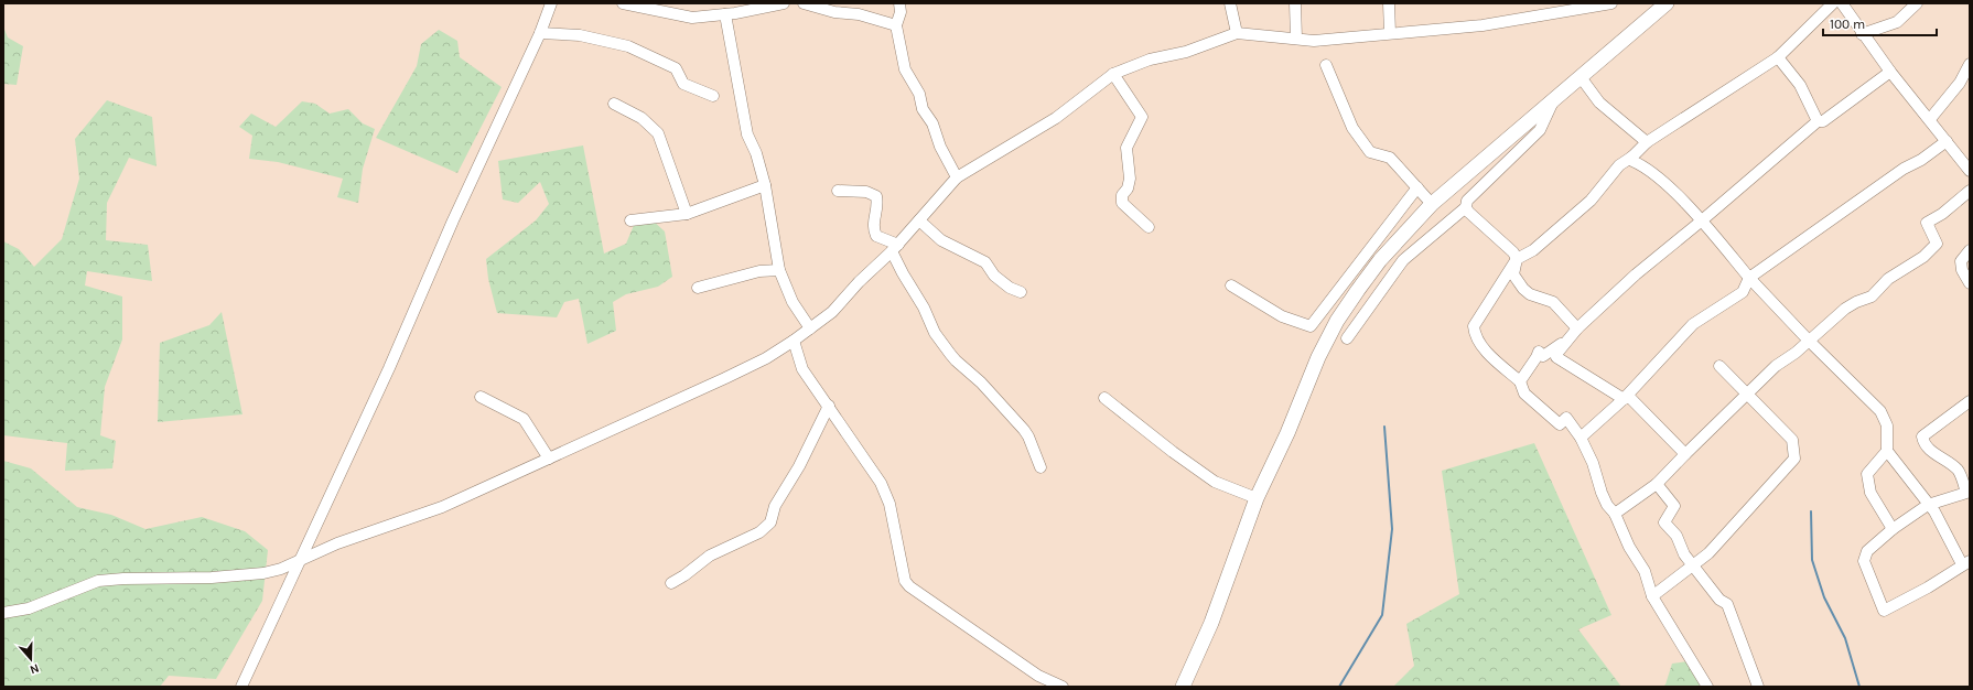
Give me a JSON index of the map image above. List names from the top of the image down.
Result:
{
  "scale_bar": "100 m",
  "north": "bottom"
}
